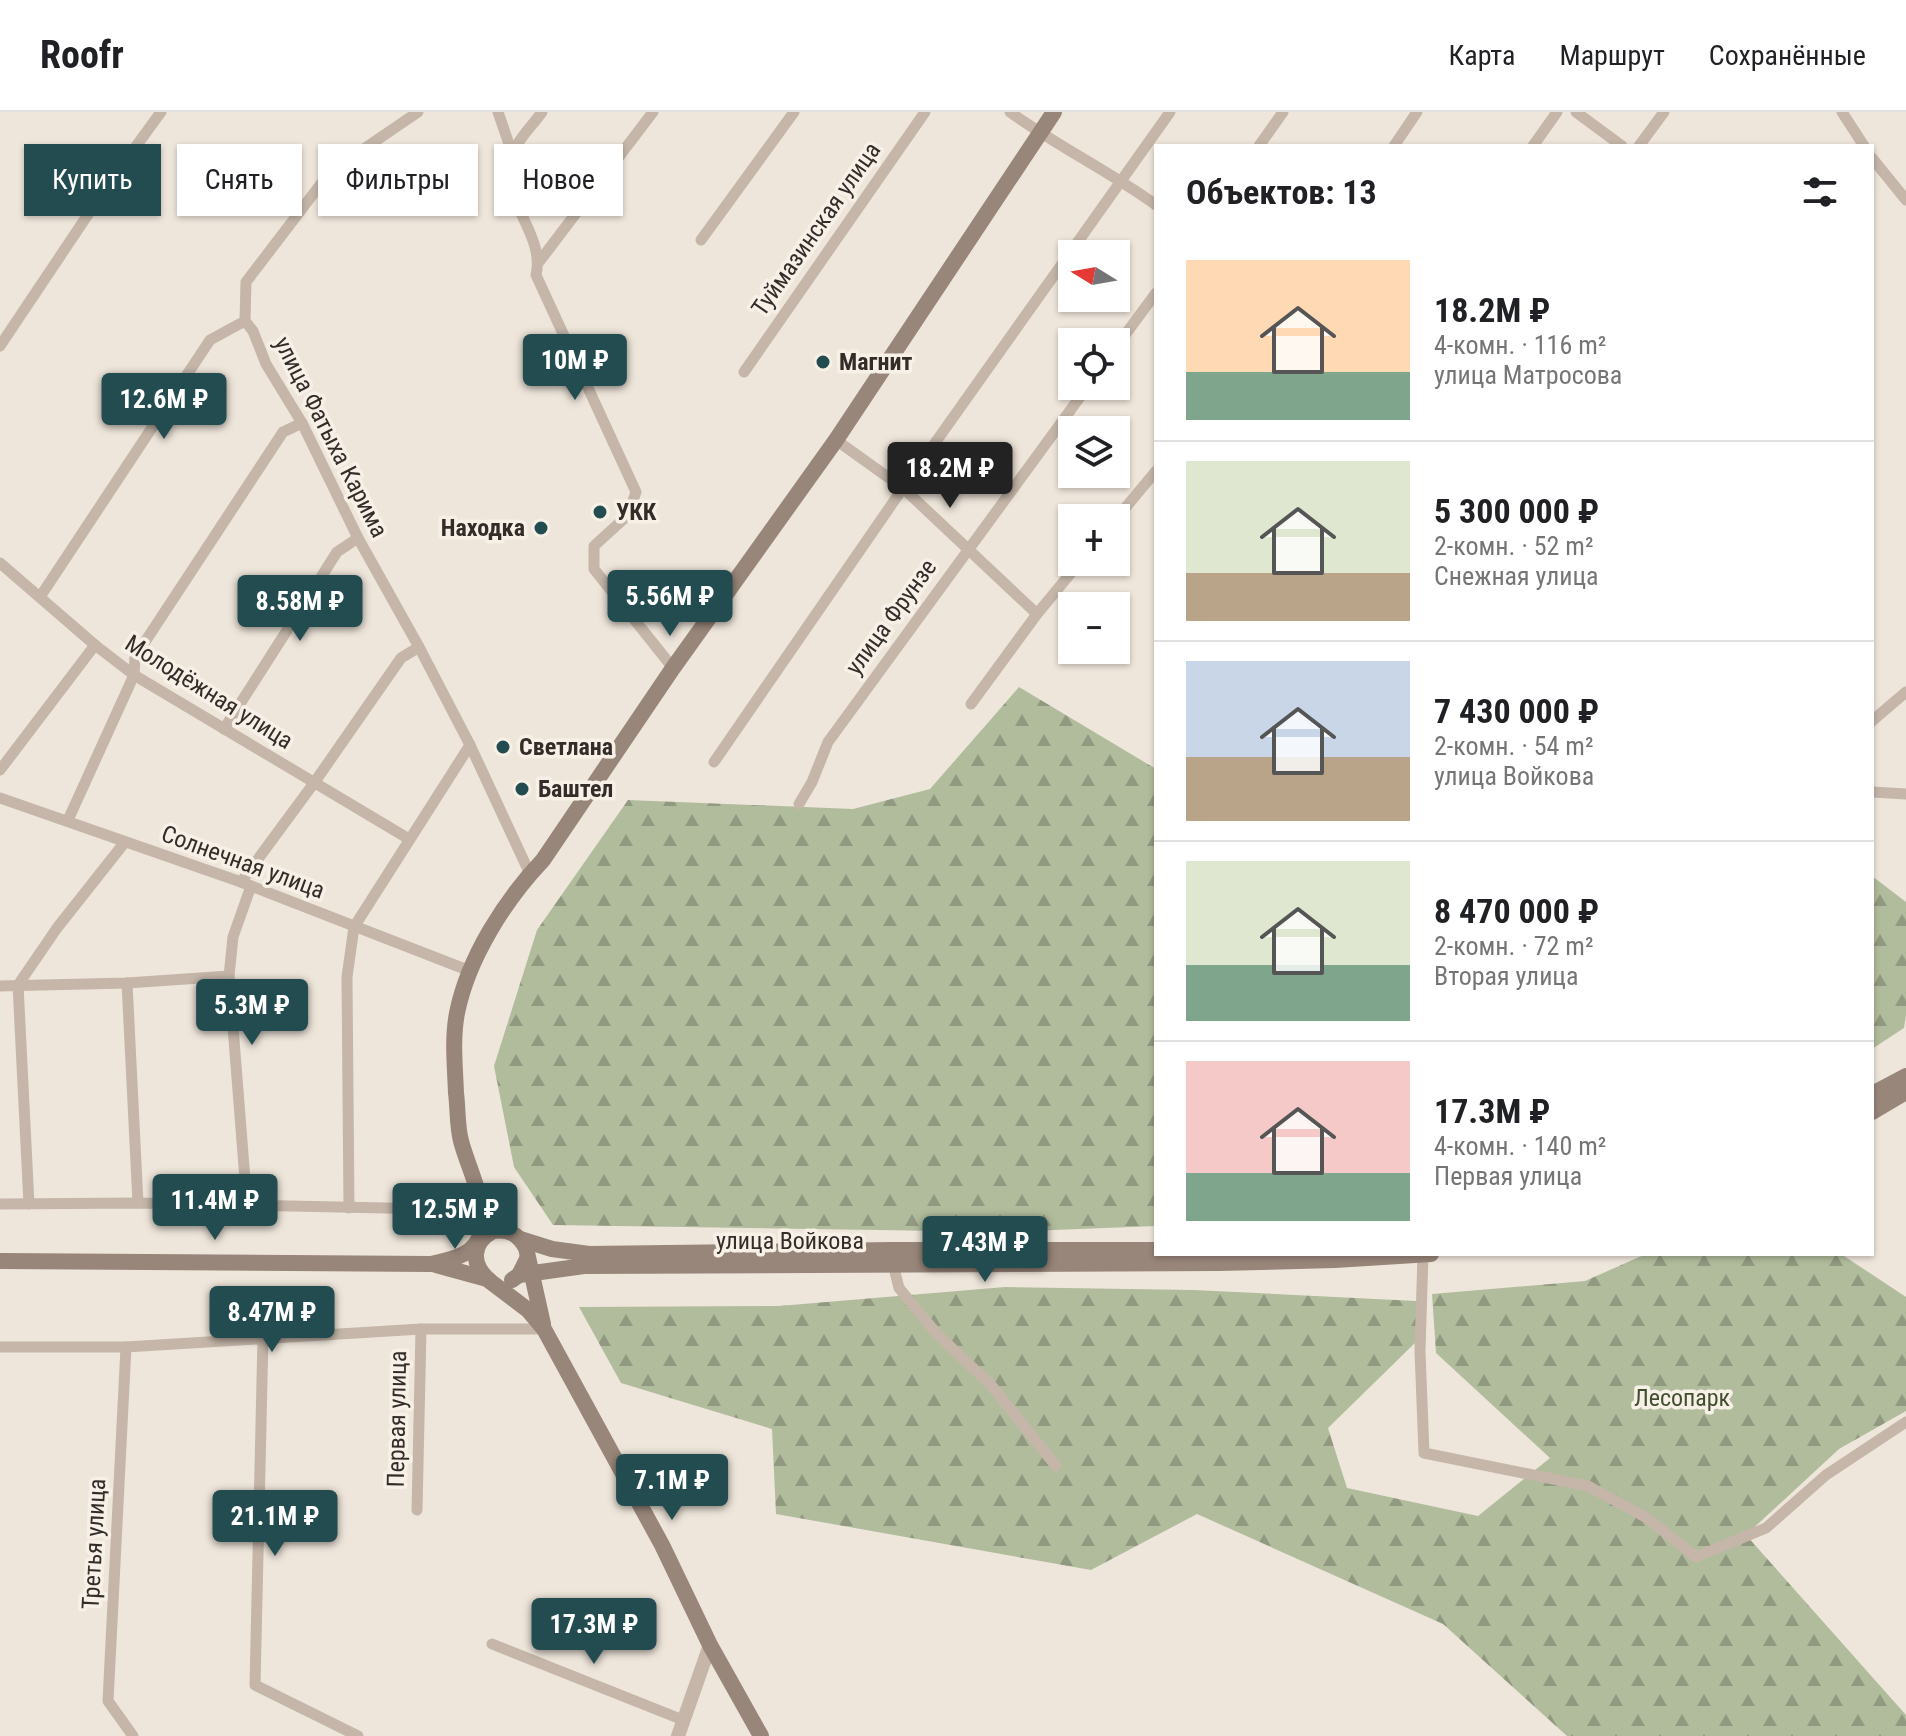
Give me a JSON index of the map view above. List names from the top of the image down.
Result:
{
  "streets": {
    "main road": ["улица Войкова"],
    "street": [
      "Туймазинская улица",
      "улица Фатыха Карима",
      "улица Фрунзе",
      "Молодёжная улица",
      "Солнечная улица",
      "Первая улица",
      "Третья улица"
    ]
  },
  "parks": ["Лесопарк"],
  "places": [
    "Магнит",
    "УКК",
    "Находка",
    "Светлана",
    "Баштел"
  ],
  "north": "left",
  "page": {
    "header": "Roofr",
    "nav": ["Карта", "Маршрут", "Сохранённые"],
    "chip": [
      "Купить",
      "Снять",
      "Фильтры",
      "Новое"
    ],
    "heading": "Объектов: 13",
    "map_buttons": ["+", "−"],
    "list": [
      {
        "name": "18.2M ₽",
        "note": "4-комн. · 116 m² · улица Матросова"
      },
      {
        "name": "5 300 000 ₽",
        "note": "2-комн. · 52 m² · Снежная улица"
      },
      {
        "name": "7 430 000 ₽",
        "note": "2-комн. · 54 m² · улица Войкова"
      },
      {
        "name": "8 470 000 ₽",
        "note": "2-комн. · 72 m² · Вторая улица"
      },
      {
        "name": "17.3M ₽",
        "note": "4-комн. · 140 m² · Первая улица"
      }
    ],
    "price": [
      "10M ₽",
      "12.6M ₽",
      "18.2M ₽",
      "5.56M ₽",
      "8.58M ₽",
      "5.3M ₽",
      "11.4M ₽",
      "12.5M ₽",
      "7.43M ₽",
      "8.47M ₽",
      "7.1M ₽",
      "21.1M ₽",
      "17.3M ₽"
    ]
  }
}
